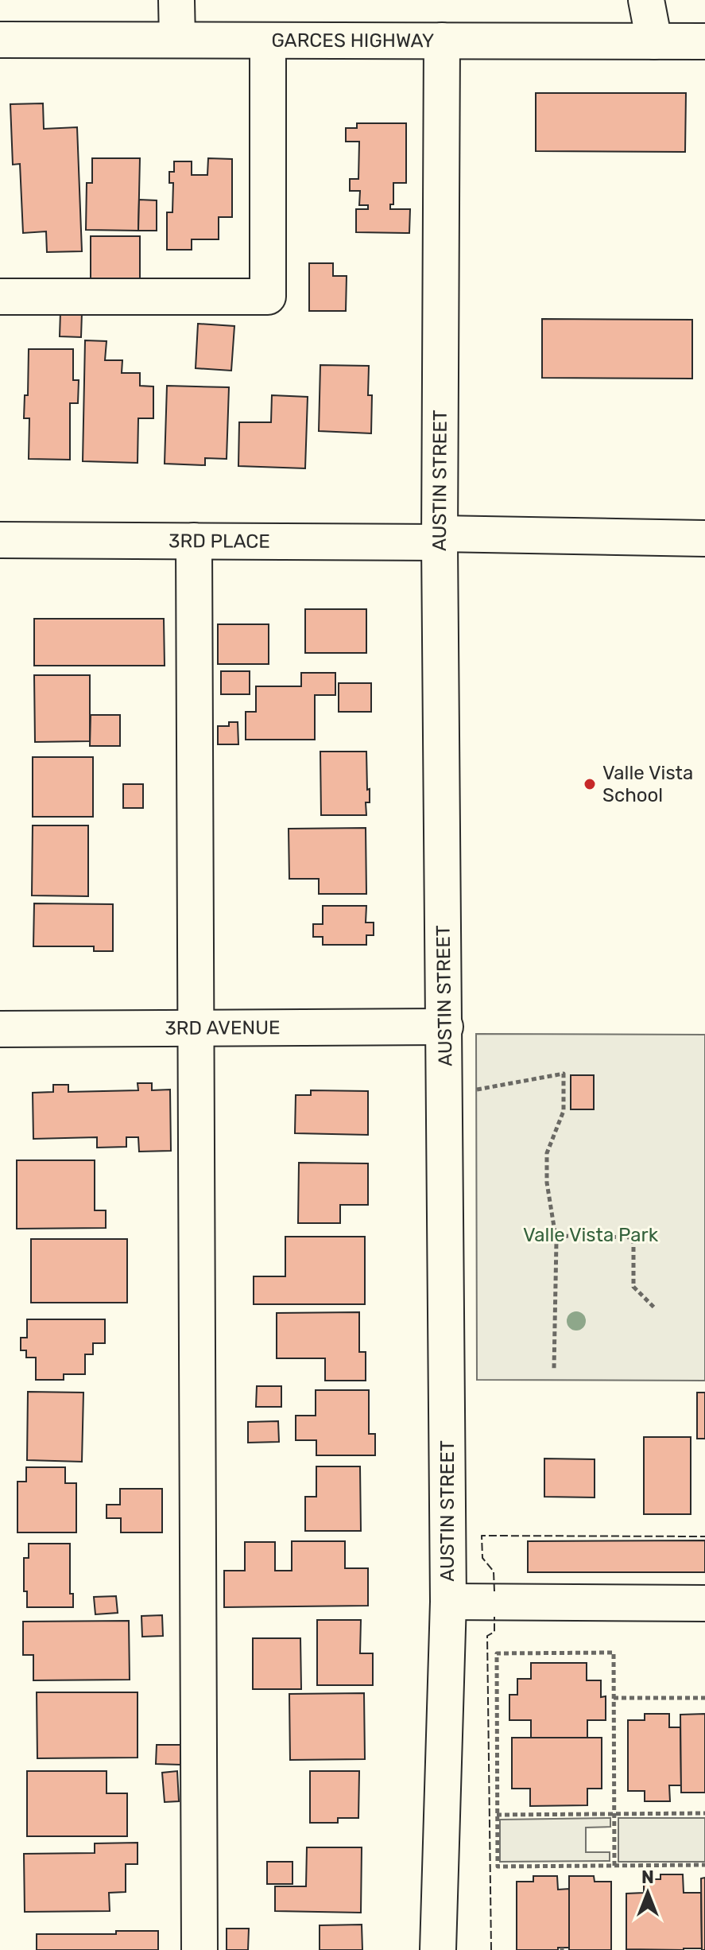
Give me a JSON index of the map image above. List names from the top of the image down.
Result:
{
  "streets": {
    "street": [
      "GARCES HIGHWAY",
      "AUSTIN STREET",
      "3RD PLACE",
      "3RD AVENUE"
    ]
  },
  "crossings": [
    ["GARCES HIGHWAY", "AUSTIN STREET"],
    ["AUSTIN STREET", "3RD PLACE"],
    ["AUSTIN STREET", "3RD AVENUE"]
  ],
  "parks": ["Valle Vista Park"],
  "places": ["Valle Vista School"],
  "north": "top"
}
